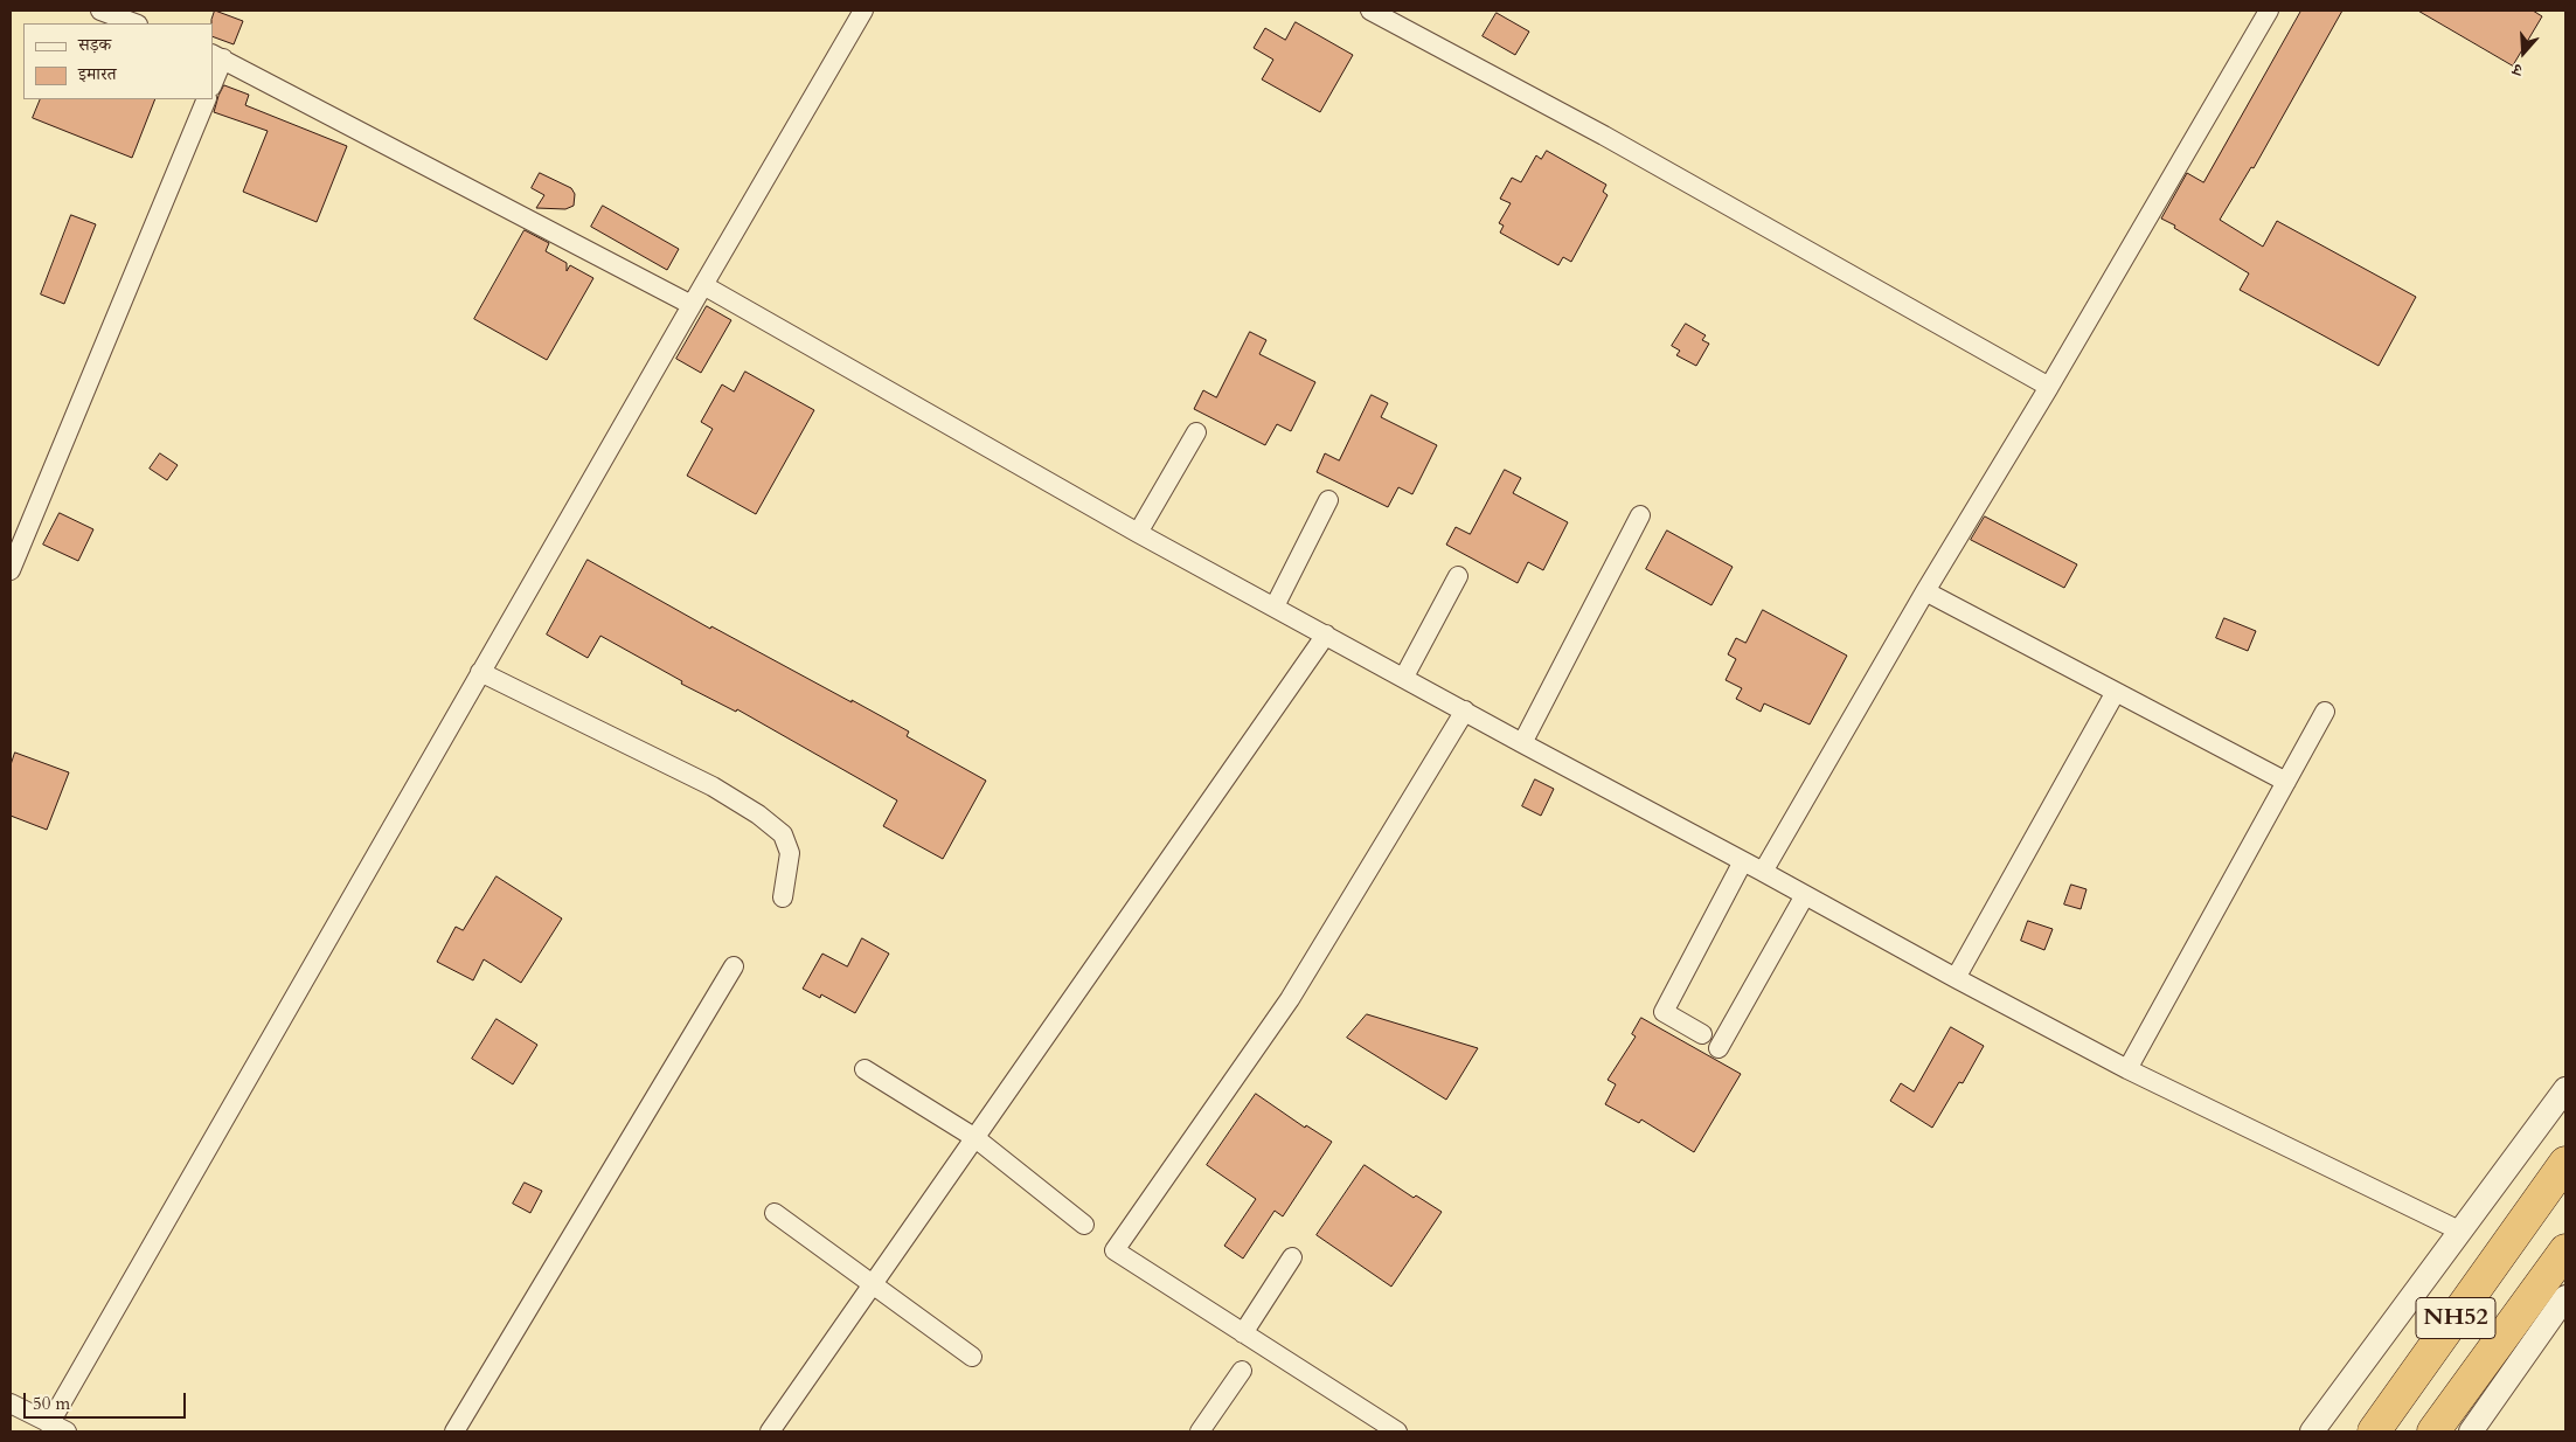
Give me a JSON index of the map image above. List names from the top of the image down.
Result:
{
  "streets": {
    "highway": ["NH52"]
  },
  "legend": ["सड़क", "इमारत"],
  "scale_bar": "50 m",
  "north": "bottom"
}
